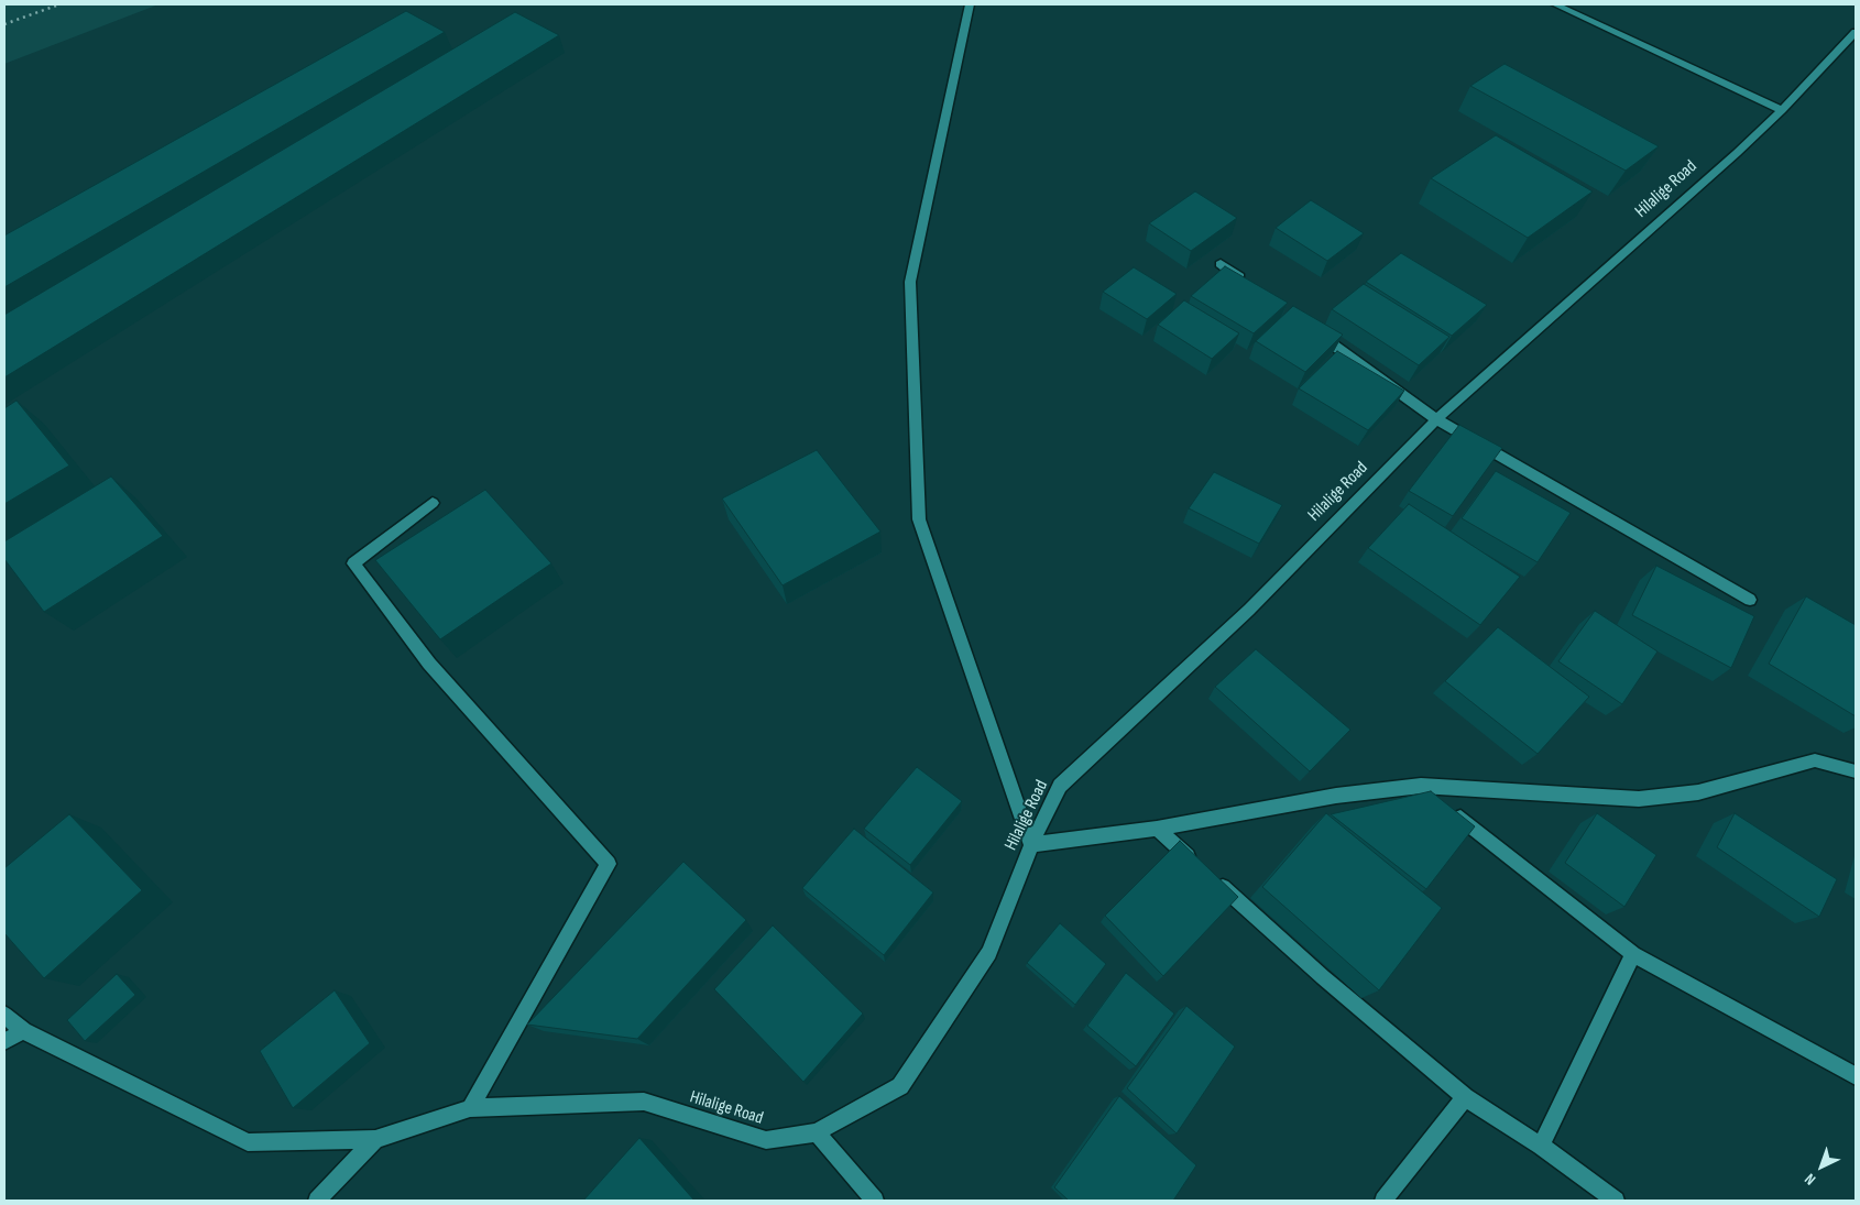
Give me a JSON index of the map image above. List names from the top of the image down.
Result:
{
  "streets": {
    "street": ["Hilalige Road"]
  },
  "north": "bottom left"
}
